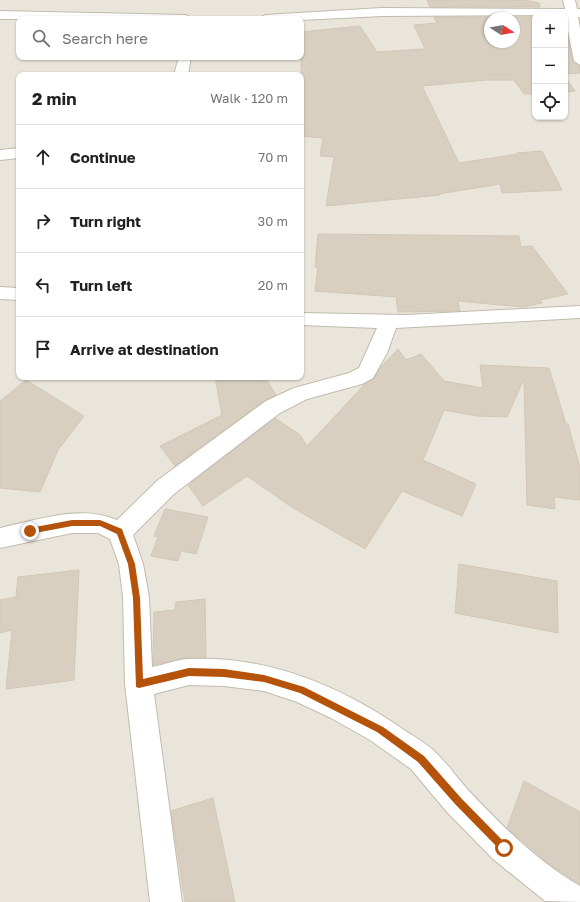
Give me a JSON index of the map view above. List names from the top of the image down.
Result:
{
  "north": "right",
  "page": {
    "map_buttons": ["+", "−"],
    "search": "Search here",
    "heading": ["2 min", "Walk · 120 m"],
    "list": [
      ["Continue", "70 m"],
      ["Turn right", "30 m"],
      ["Turn left", "20 m"],
      "Arrive at destination"
    ]
  }
}
